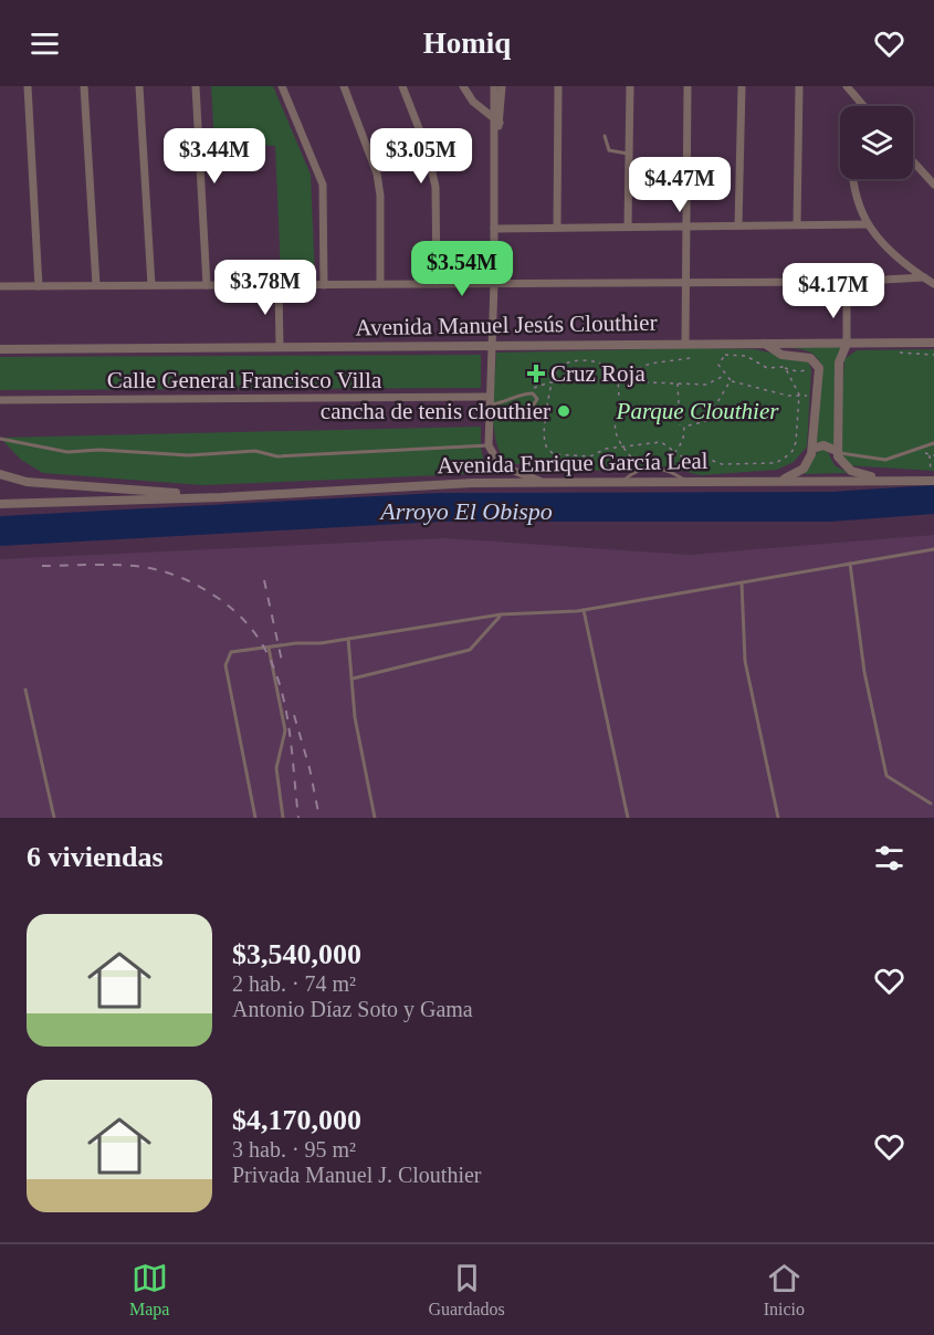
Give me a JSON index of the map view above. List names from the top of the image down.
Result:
{
  "streets": {
    "street": ["Avenida Manuel Jesús Clouthier", "Calle General Francisco Villa", "Avenida Enrique García Leal"]
  },
  "water": ["Arroyo El Obispo"],
  "parks": ["Parque Clouthier"],
  "places": {
    "health": ["Cruz Roja"],
    "other": ["cancha de tenis clouthier"]
  },
  "page": {
    "header": "Homiq",
    "price": [
      "$3.44M",
      "$3.05M",
      "$4.47M",
      "$3.54M",
      "$3.78M",
      "$4.17M"
    ],
    "heading": "6 viviendas",
    "list": [
      {
        "name": "$3,540,000",
        "note": "2 hab. · 74 m² · Antonio Díaz Soto y Gama"
      },
      {
        "name": "$4,170,000",
        "note": "3 hab. · 95 m² · Privada Manuel J. Clouthier"
      }
    ],
    "tabs": ["Mapa", "Guardados", "Inicio"]
  }
}
